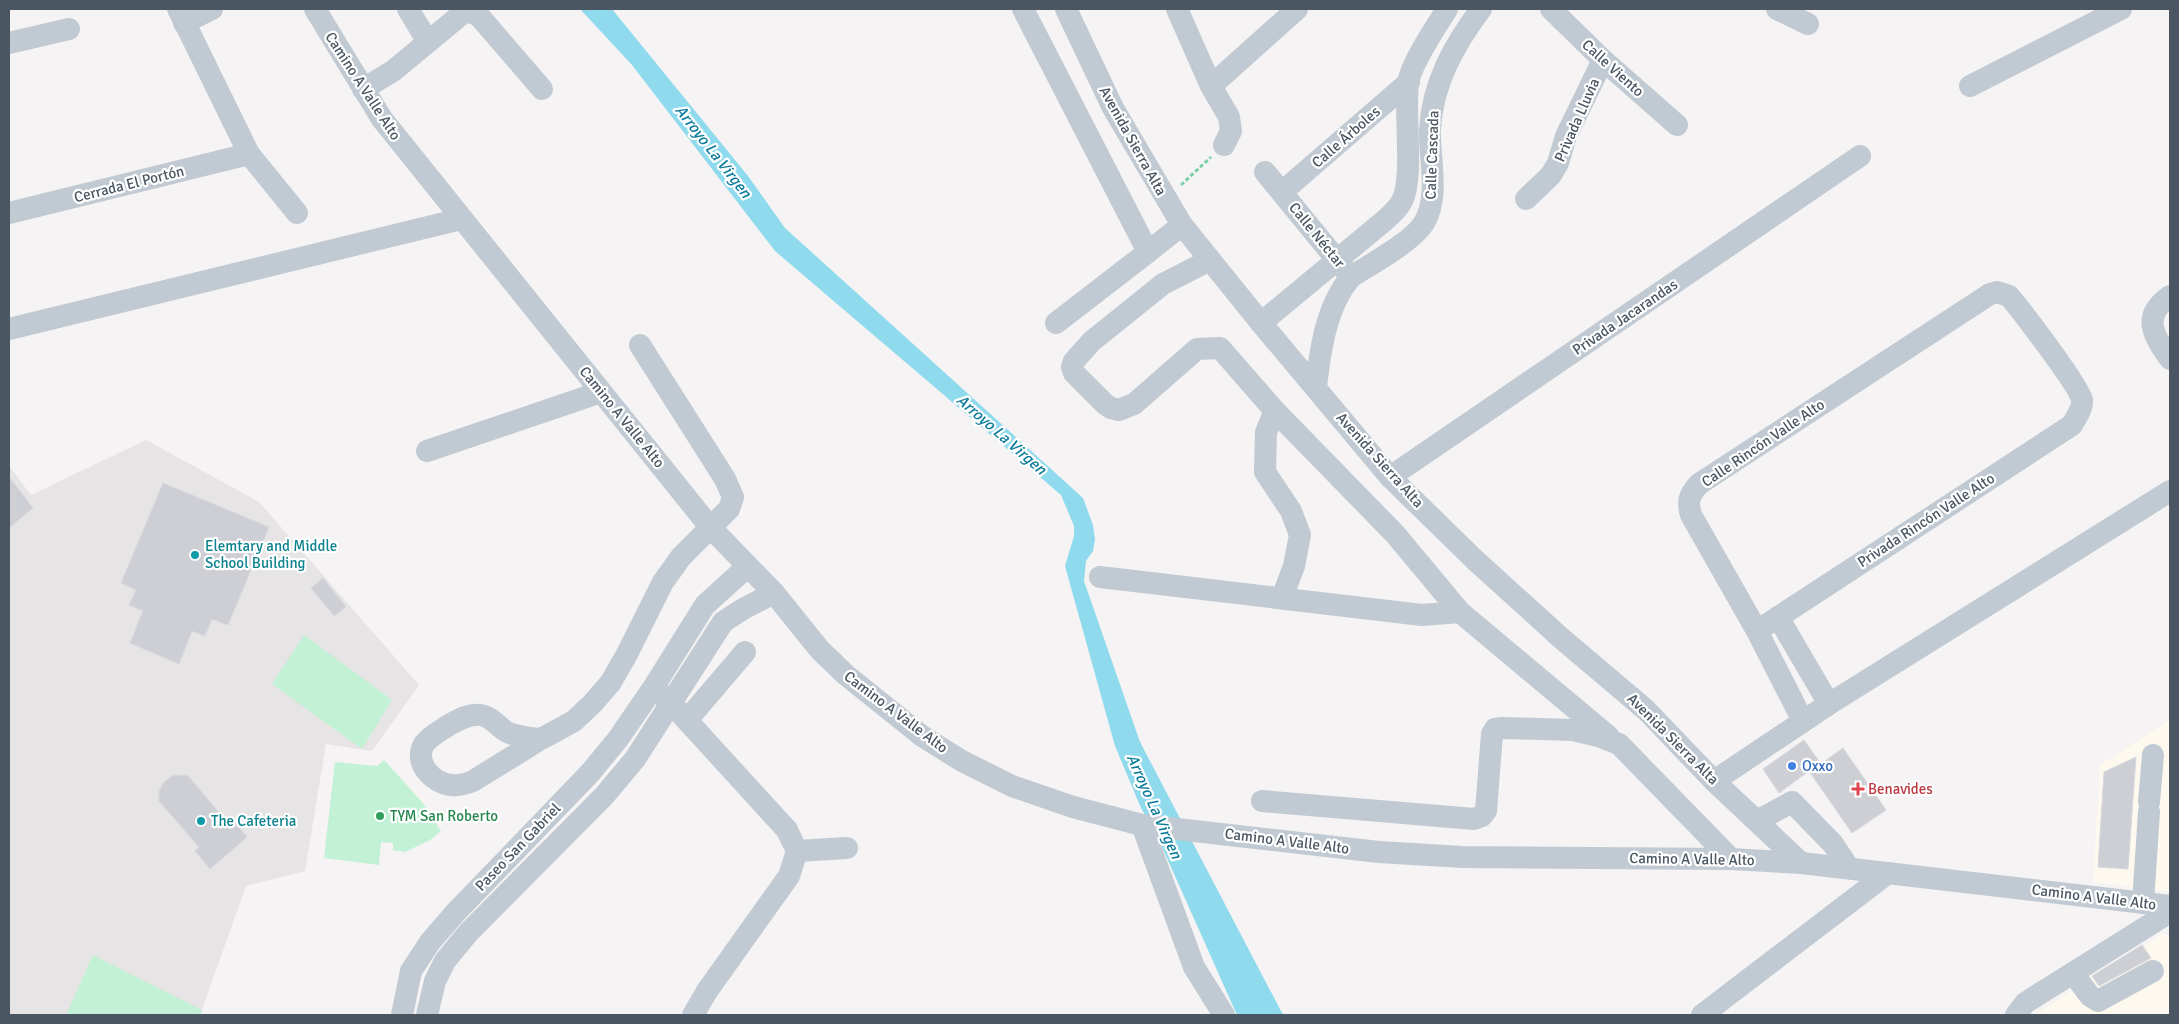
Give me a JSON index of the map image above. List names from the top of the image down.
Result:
{
  "streets": {
    "street": [
      "Calle Viento",
      "Camino A Valle Alto",
      "Privada Lluvia",
      "Calle Árboles",
      "Avenida Sierra Alta",
      "Calle Cascada",
      "Cerrada El Portón",
      "Calle Néctar",
      "Privada Jacarandas",
      "Calle Rincón Valle Alto",
      "Privada Rincón Valle Alto",
      "Paseo San Gabriel"
    ]
  },
  "crossings": [
    ["Calle Viento", "Privada Lluvia"],
    ["Camino A Valle Alto", "Avenida Sierra Alta"],
    ["Camino A Valle Alto", "Paseo San Gabriel"],
    ["Calle Árboles", "Calle Cascada"],
    ["Calle Árboles", "Calle Néctar"],
    ["Avenida Sierra Alta", "Calle Cascada"],
    ["Avenida Sierra Alta", "Privada Jacarandas"],
    ["Calle Cascada", "Calle Néctar"],
    ["Calle Rincón Valle Alto", "Privada Rincón Valle Alto"]
  ],
  "water": ["Arroyo La Virgen"],
  "places": {
    "other": [
      "Elemtary and Middle School Building",
      "Oxxo",
      "TYM San Roberto",
      "The Cafeteria"
    ],
    "health": ["Benavides"]
  }
}
